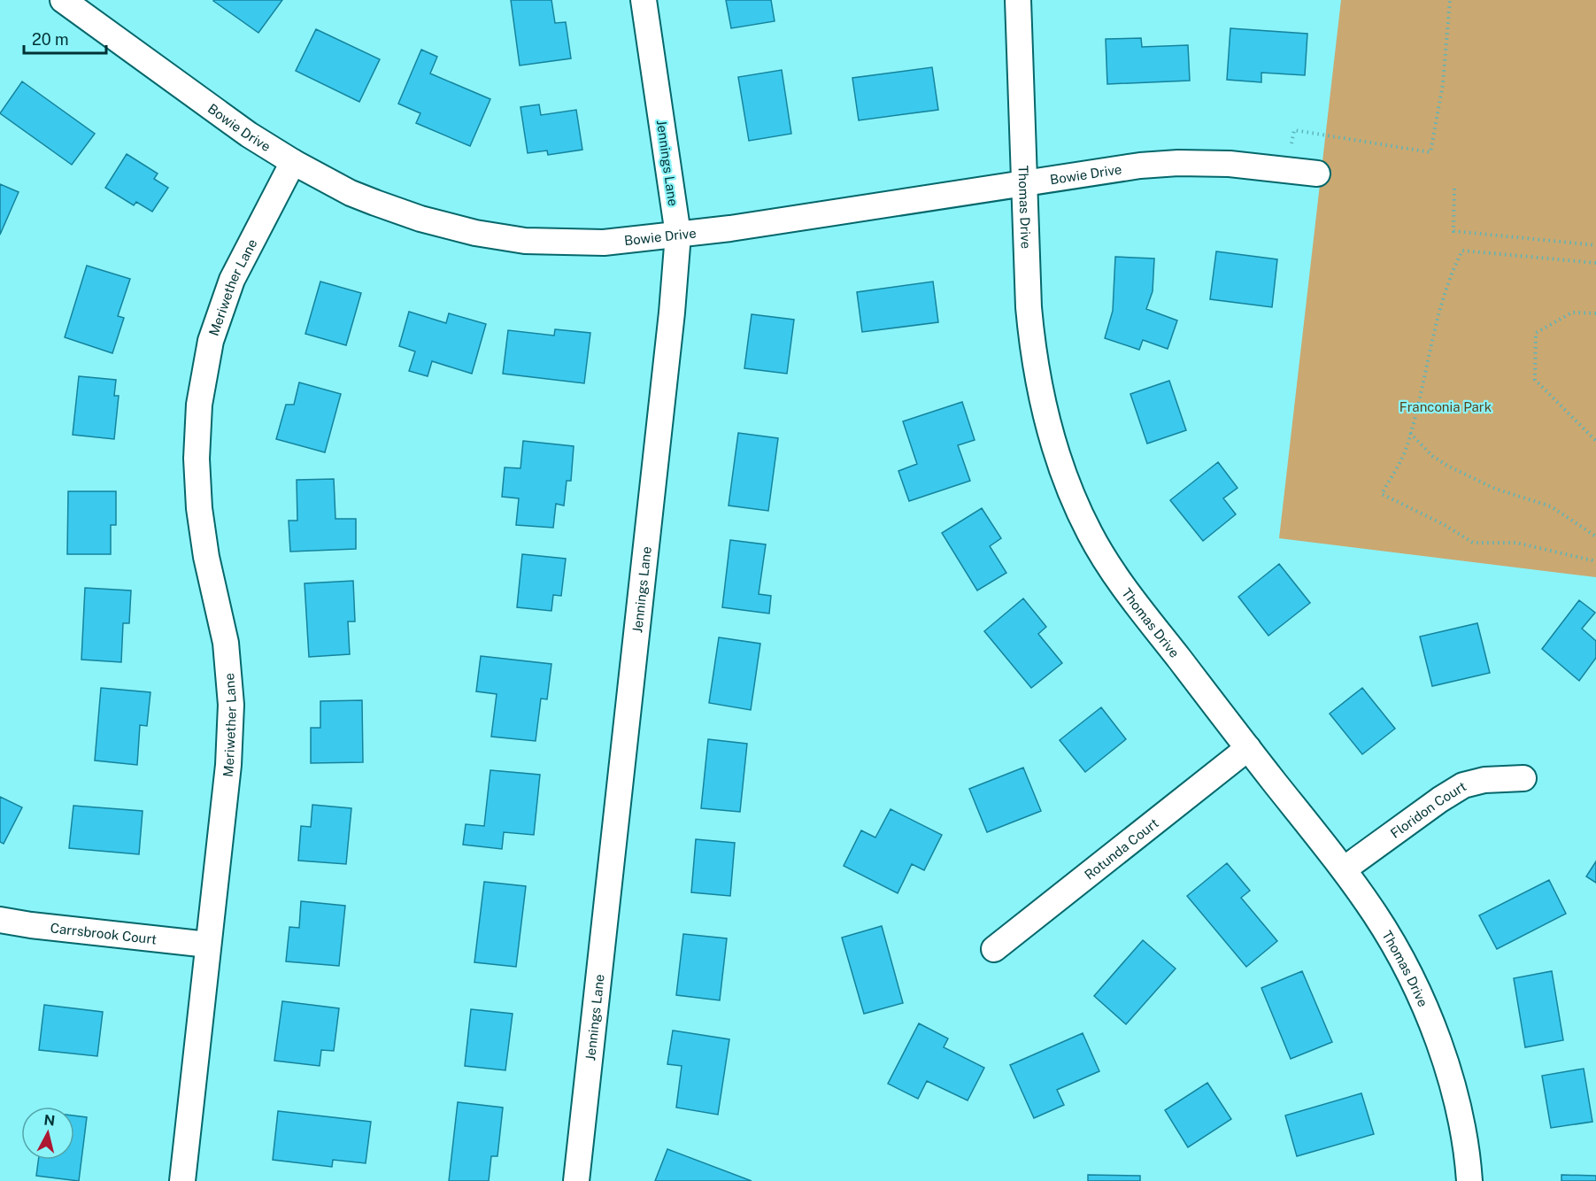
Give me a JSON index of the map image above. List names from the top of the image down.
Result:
{
  "streets": {
    "street": [
      "Bowie Drive",
      "Jennings Lane",
      "Thomas Drive",
      "Meriwether Lane",
      "Floridon Court",
      "Rotunda Court",
      "Carrsbrook Court"
    ]
  },
  "crossings": [
    ["Bowie Drive", "Jennings Lane"],
    ["Bowie Drive", "Thomas Drive"],
    ["Bowie Drive", "Meriwether Lane"],
    ["Thomas Drive", "Floridon Court"],
    ["Thomas Drive", "Rotunda Court"],
    ["Meriwether Lane", "Carrsbrook Court"]
  ],
  "parks": ["Franconia Park"],
  "scale_bar": "20 m",
  "north": "top"
}
